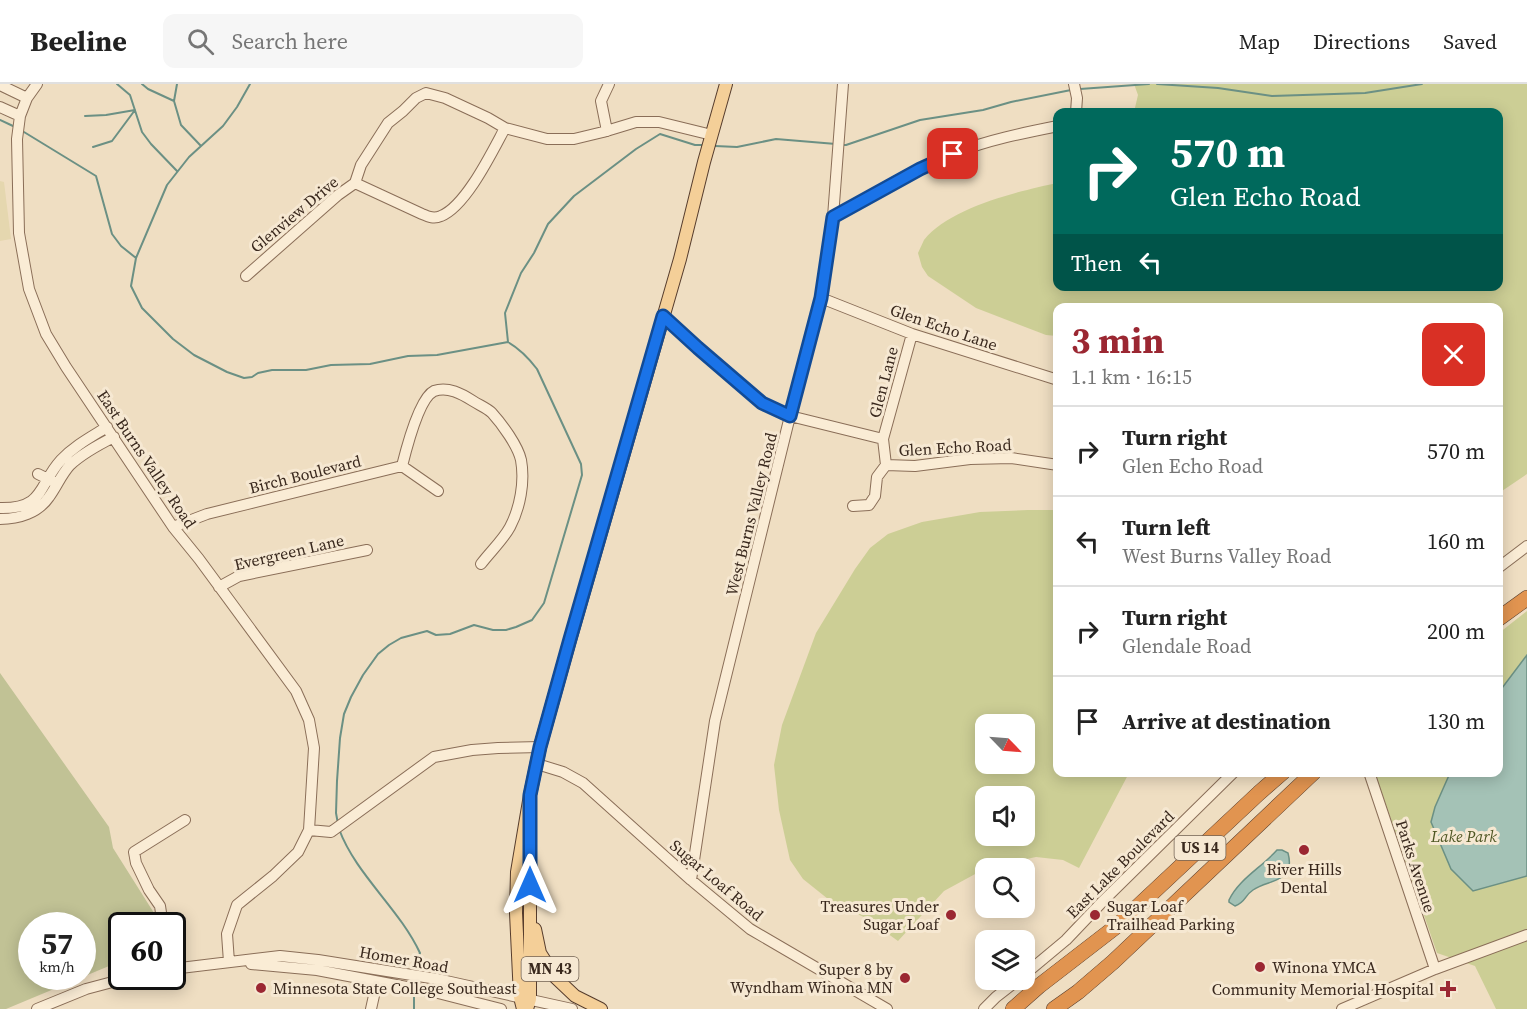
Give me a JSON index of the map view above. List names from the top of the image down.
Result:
{
  "streets": {
    "highway": ["US 14"],
    "main road": ["MN 43"],
    "street": [
      "Glenview Drive",
      "Glen Echo Lane",
      "Glen Lane",
      "Glen Echo Road",
      "East Burns Valley Road",
      "Birch Boulevard",
      "West Burns Valley Road",
      "Evergreen Lane",
      "East Lake Boulevard",
      "Parks Avenue",
      "Sugar Loaf Road",
      "Homer Road"
    ]
  },
  "crossings": [
    ["Glenview Drive", "MN 43"],
    ["Glen Echo Lane", "Glen Lane"],
    ["Glen Echo Lane", "West Burns Valley Road"],
    ["Glen Lane", "Glen Echo Road"],
    ["Glen Echo Road", "West Burns Valley Road"],
    ["Glen Echo Road", "MN 43"],
    ["East Burns Valley Road", "Birch Boulevard"],
    ["East Burns Valley Road", "Evergreen Lane"],
    ["West Burns Valley Road", "Sugar Loaf Road"],
    ["Sugar Loaf Road", "MN 43"],
    ["Homer Road", "MN 43"]
  ],
  "parks": ["Lake Park"],
  "places": {
    "other": [
      "River Hills Dental",
      "Treasures Under Sugar Loaf",
      "Sugar Loaf Trailhead Parking",
      "Winona YMCA",
      "Super 8 by Wyndham Winona MN",
      "Minnesota State College Southeast"
    ],
    "health": ["Community Memorial Hospital"]
  },
  "north": "bottom right",
  "page": {
    "header": "Beeline",
    "search": "Search here",
    "nav": ["Map", "Directions", "Saved"],
    "turn": ["570 m", "Glen Echo Road"],
    "then": "Then",
    "heading": ["3 min", "1.1 km · 16:15"],
    "list": [
      {
        "name": "Turn right",
        "note": "Glen Echo Road",
        "value": "570 m"
      },
      {
        "name": "Turn left",
        "note": "West Burns Valley Road",
        "value": "160 m"
      },
      {
        "name": "Turn right",
        "note": "Glendale Road",
        "value": "200 m"
      },
      {
        "name": "Arrive at destination",
        "value": "130 m"
      }
    ],
    "speed": "57 km/h",
    "limit": "60"
  }
}
